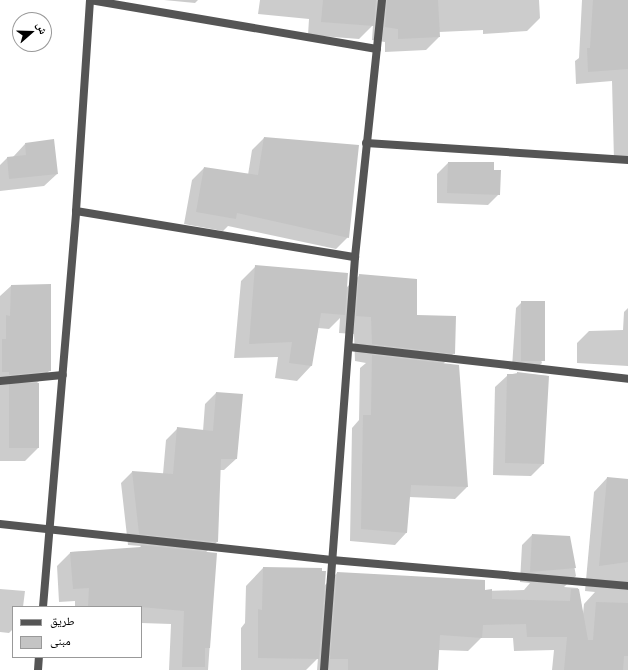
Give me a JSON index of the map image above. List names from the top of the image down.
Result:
{
  "legend": ["طريق", "مبنى"],
  "north": "right"
}
